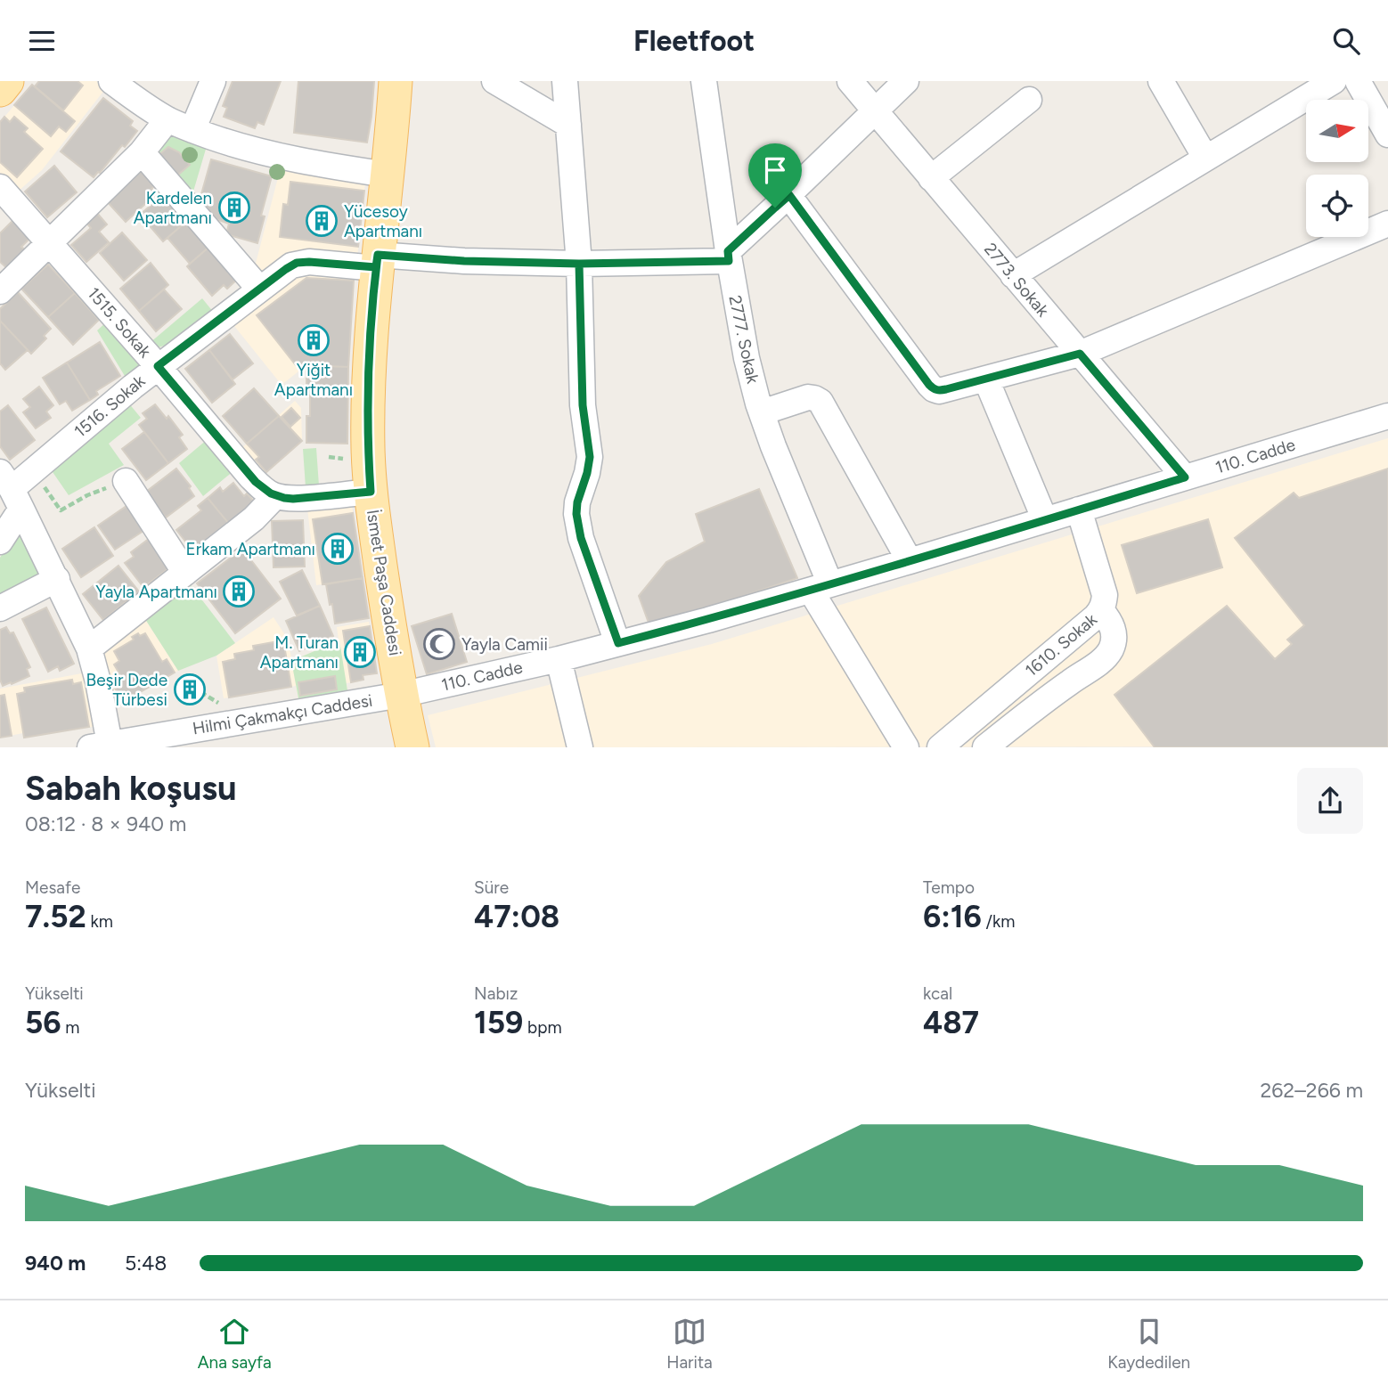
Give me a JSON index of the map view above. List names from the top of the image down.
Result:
{
  "streets": {
    "main road": ["İsmet Paşa Caddesi"],
    "street": [
      "2773. Sokak",
      "1515. Sokak",
      "2777. Sokak",
      "1516. Sokak",
      "110. Cadde",
      "1610. Sokak",
      "Hilmi Çakmakçı Caddesi"
    ]
  },
  "crossings": [
    ["2773. Sokak", "110. Cadde"],
    ["1515. Sokak", "1516. Sokak"],
    ["2777. Sokak", "1516. Sokak"],
    ["2777. Sokak", "110. Cadde"],
    ["1516. Sokak", "İsmet Paşa Caddesi"],
    ["110. Cadde", "İsmet Paşa Caddesi"],
    ["110. Cadde", "1610. Sokak"],
    ["110. Cadde", "Hilmi Çakmakçı Caddesi"],
    ["İsmet Paşa Caddesi", "Hilmi Çakmakçı Caddesi"]
  ],
  "places": {
    "building": [
      "Kardelen Apartmanı",
      "Yücesoy Apartmanı",
      "Yiğit Apartmanı",
      "Erkam Apartmanı",
      "Yayla Apartmanı",
      "M. Turan Apartmanı",
      "Beşir Dede Türbesi"
    ],
    "mosque": ["Yayla Camii"]
  },
  "north": "right",
  "page": {
    "header": "Fleetfoot",
    "heading": ["Sabah koşusu", "08:12 · 8 × 940 m"],
    "stats": [
      ["Mesafe", "7.52 km"],
      ["Süre", "47:08"],
      ["Tempo", "6:16 /km"],
      ["Yükselti", "56 m"],
      ["Nabız", "159 bpm"],
      ["kcal", "487"]
    ],
    "chart": ["Yükselti", "262–266 m"],
    "list": [
      {
        "name": "940 m",
        "note": "5:48"
      }
    ],
    "tabs": ["Ana sayfa", "Harita", "Kaydedilen"]
  }
}
